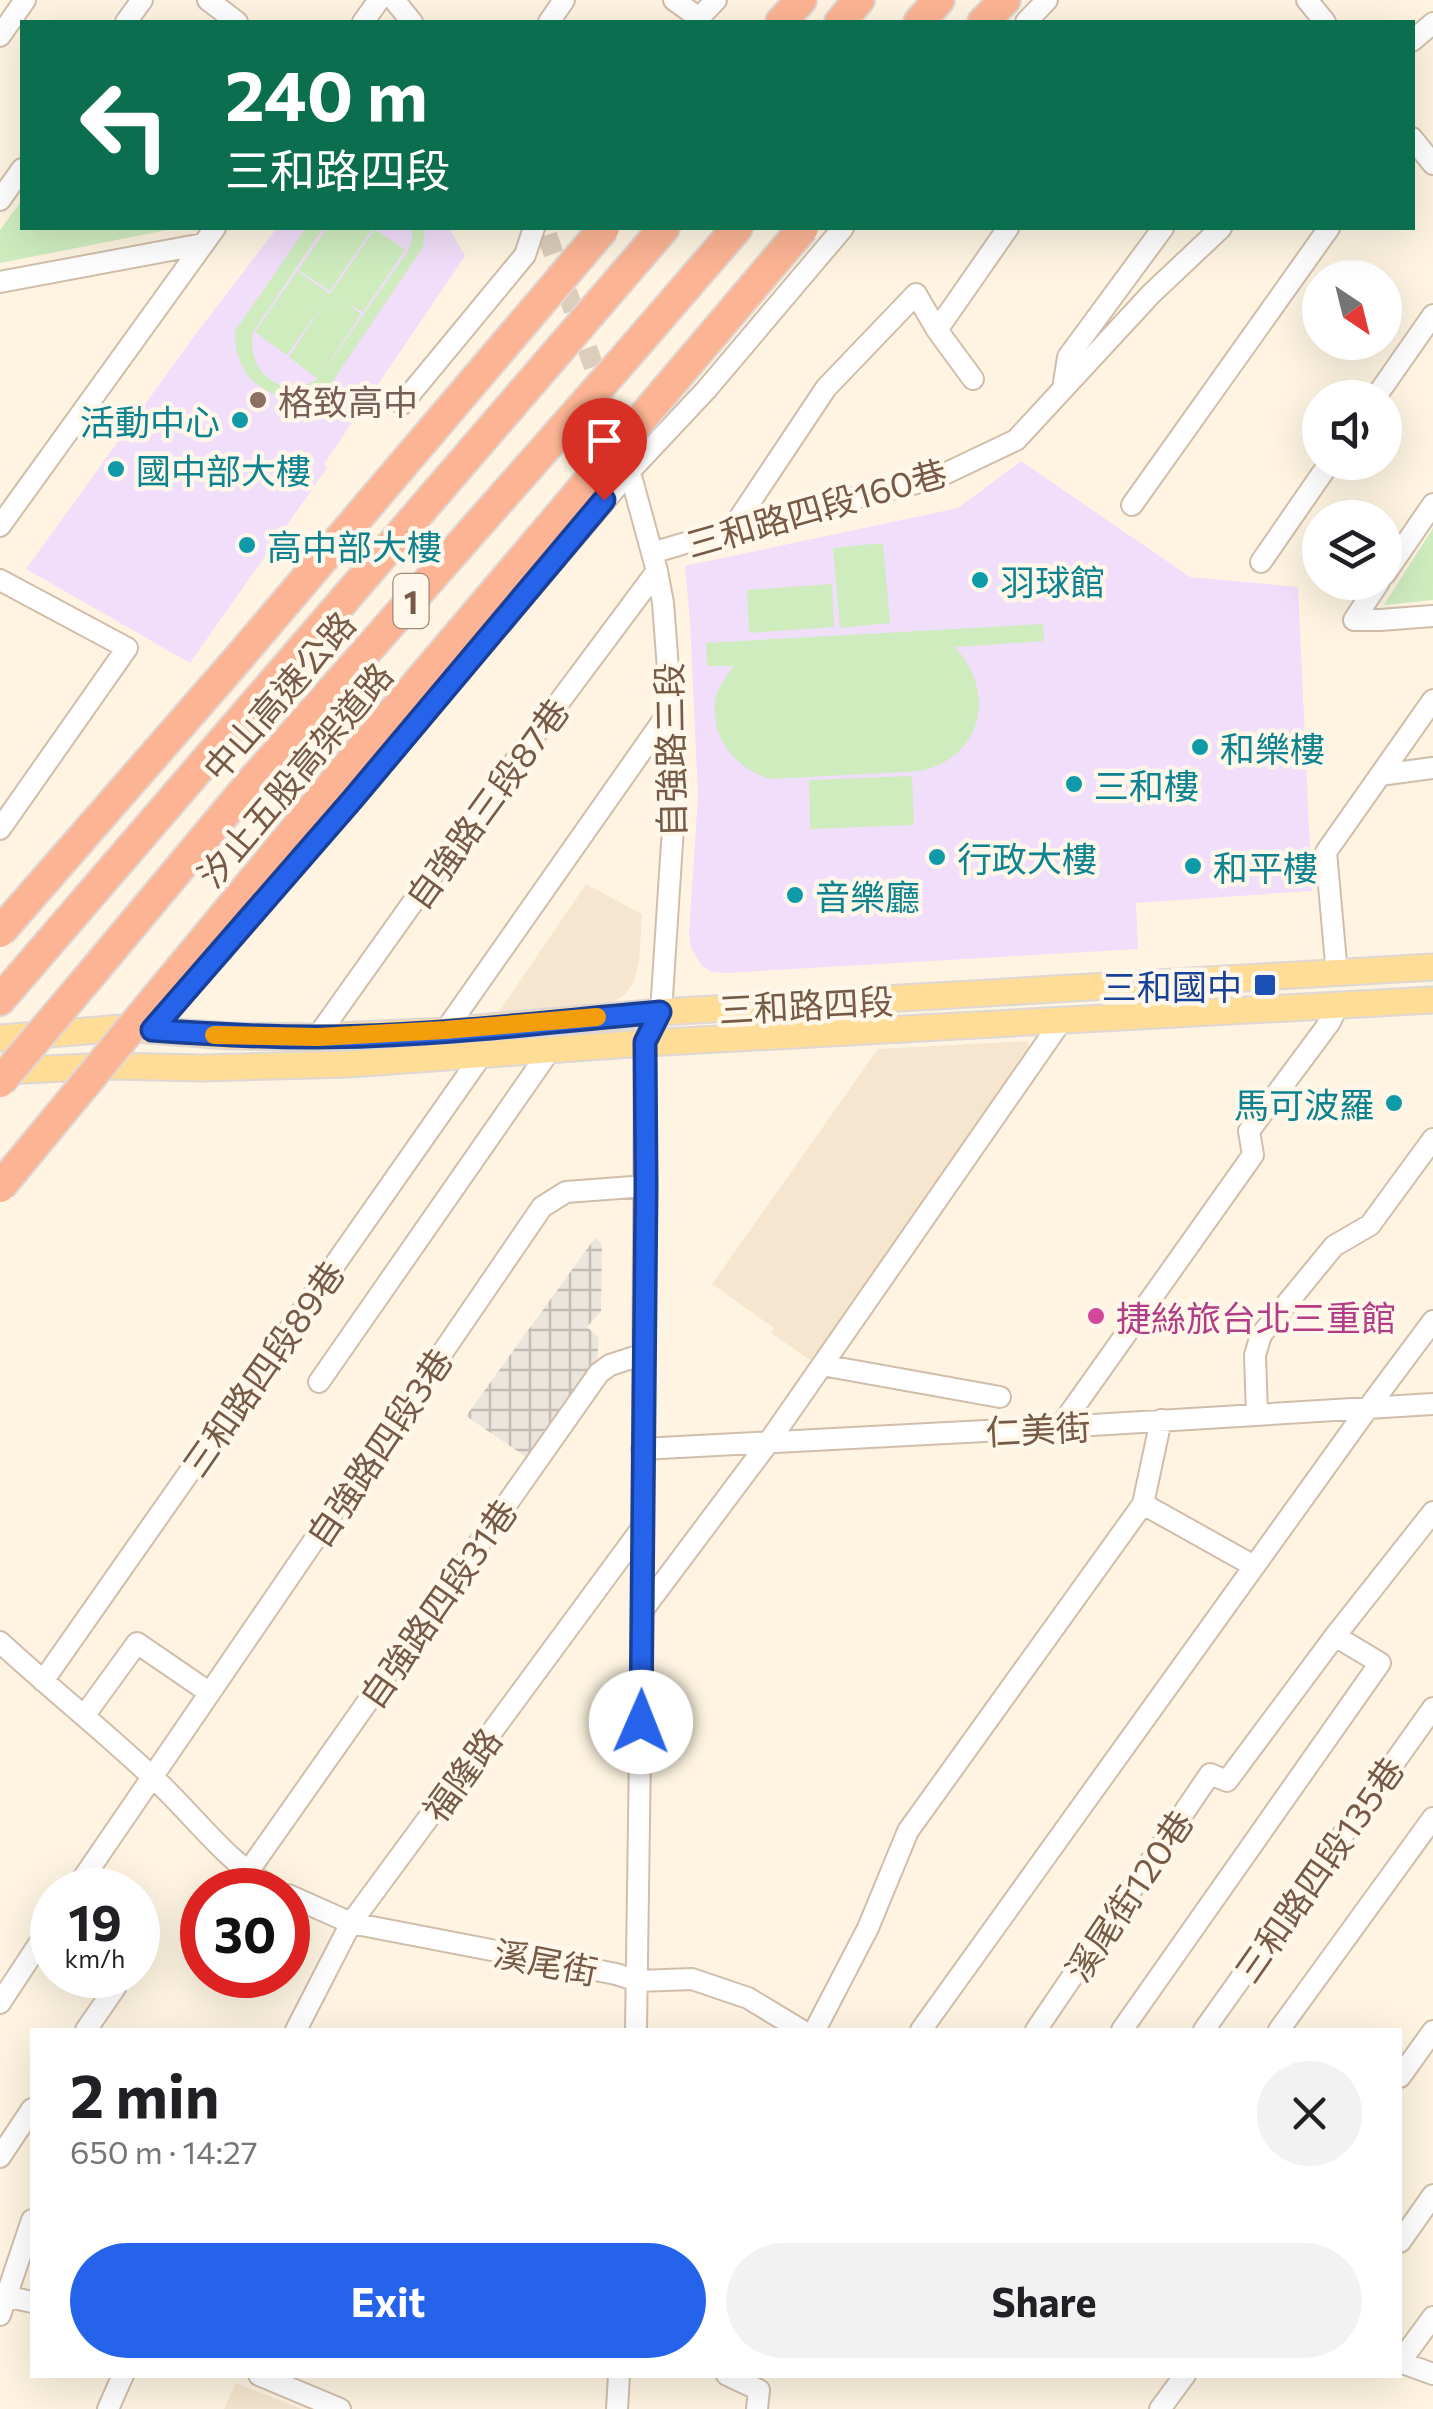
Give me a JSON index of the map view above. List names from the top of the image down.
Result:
{
  "streets": {
    "highway": ["1", "中山高速公路", "汐止五股高架道路"],
    "main road": ["三和路四段"],
    "street": [
      "三和路四段160巷",
      "自強路三段",
      "自強路三段87巷",
      "三和路四段89巷",
      "仁美街",
      "自強路四段3巷",
      "自強路四段31巷",
      "福隆路",
      "三和路四段135巷",
      "溪尾街120巷",
      "溪尾街"
    ]
  },
  "crossings": [
    ["三和路四段160巷", "自強路三段"],
    ["三和路四段160巷", "自強路三段87巷"],
    ["自強路三段", "自強路三段87巷"],
    ["自強路三段", "三和路四段"],
    ["自強路三段87巷", "三和路四段"],
    ["三和路四段", "三和路四段89巷"],
    ["福隆路", "溪尾街"]
  ],
  "places": {
    "other": [
      "格致高中",
      "活動中心",
      "國中部大樓",
      "高中部大樓",
      "羽球館",
      "和樂樓",
      "三和樓",
      "行政大樓",
      "和平樓",
      "音樂廳",
      "馬可波羅",
      "捷絲旅台北三重館"
    ],
    "transit": ["三和國中"]
  },
  "north": "bottom right",
  "page": {
    "turn": ["240 m", "三和路四段"],
    "speed": "19 km/h",
    "limit": "30",
    "heading": ["2 min", "650 m · 14:27"],
    "buttons": ["Exit", "Share"]
  }
}
